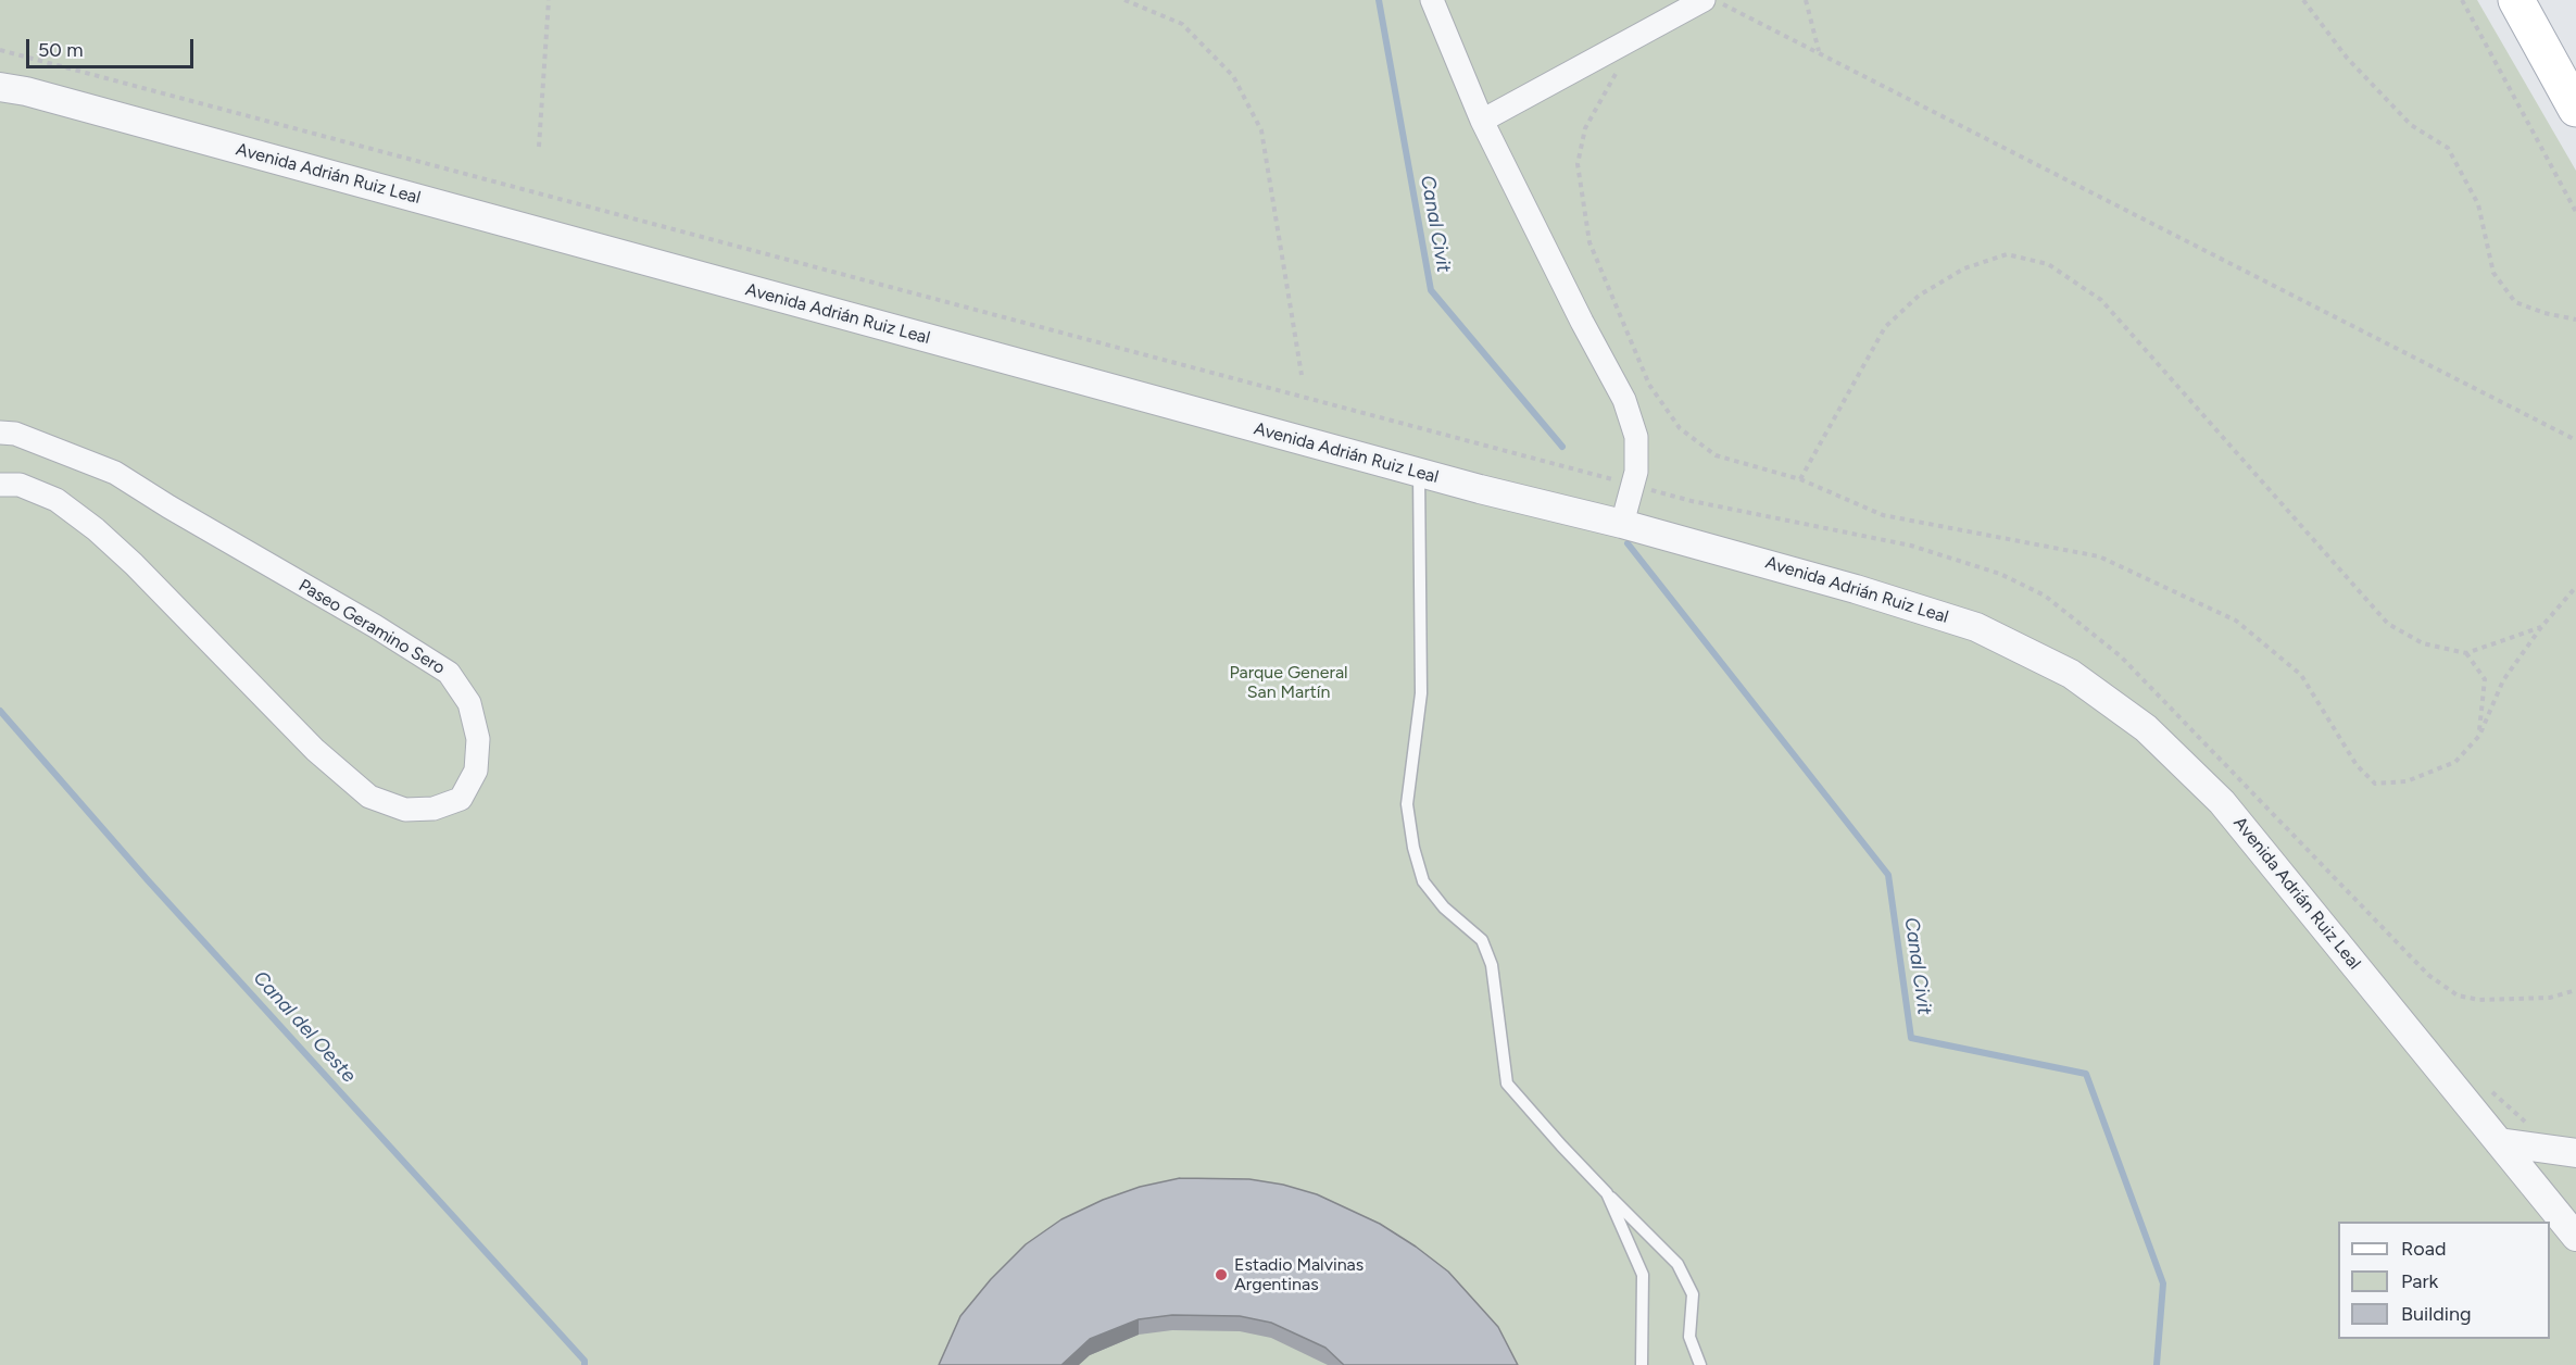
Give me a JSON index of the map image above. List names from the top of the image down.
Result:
{
  "streets": {
    "street": ["Avenida Adrián Ruiz Leal", "Paseo Geramino Sero"]
  },
  "water": ["Canal Civit", "Canal del Oeste"],
  "parks": ["Parque General San Martín"],
  "places": ["Estadio Malvinas Argentinas"],
  "legend": ["Road", "Park", "Building"],
  "scale_bar": "50 m"
}
